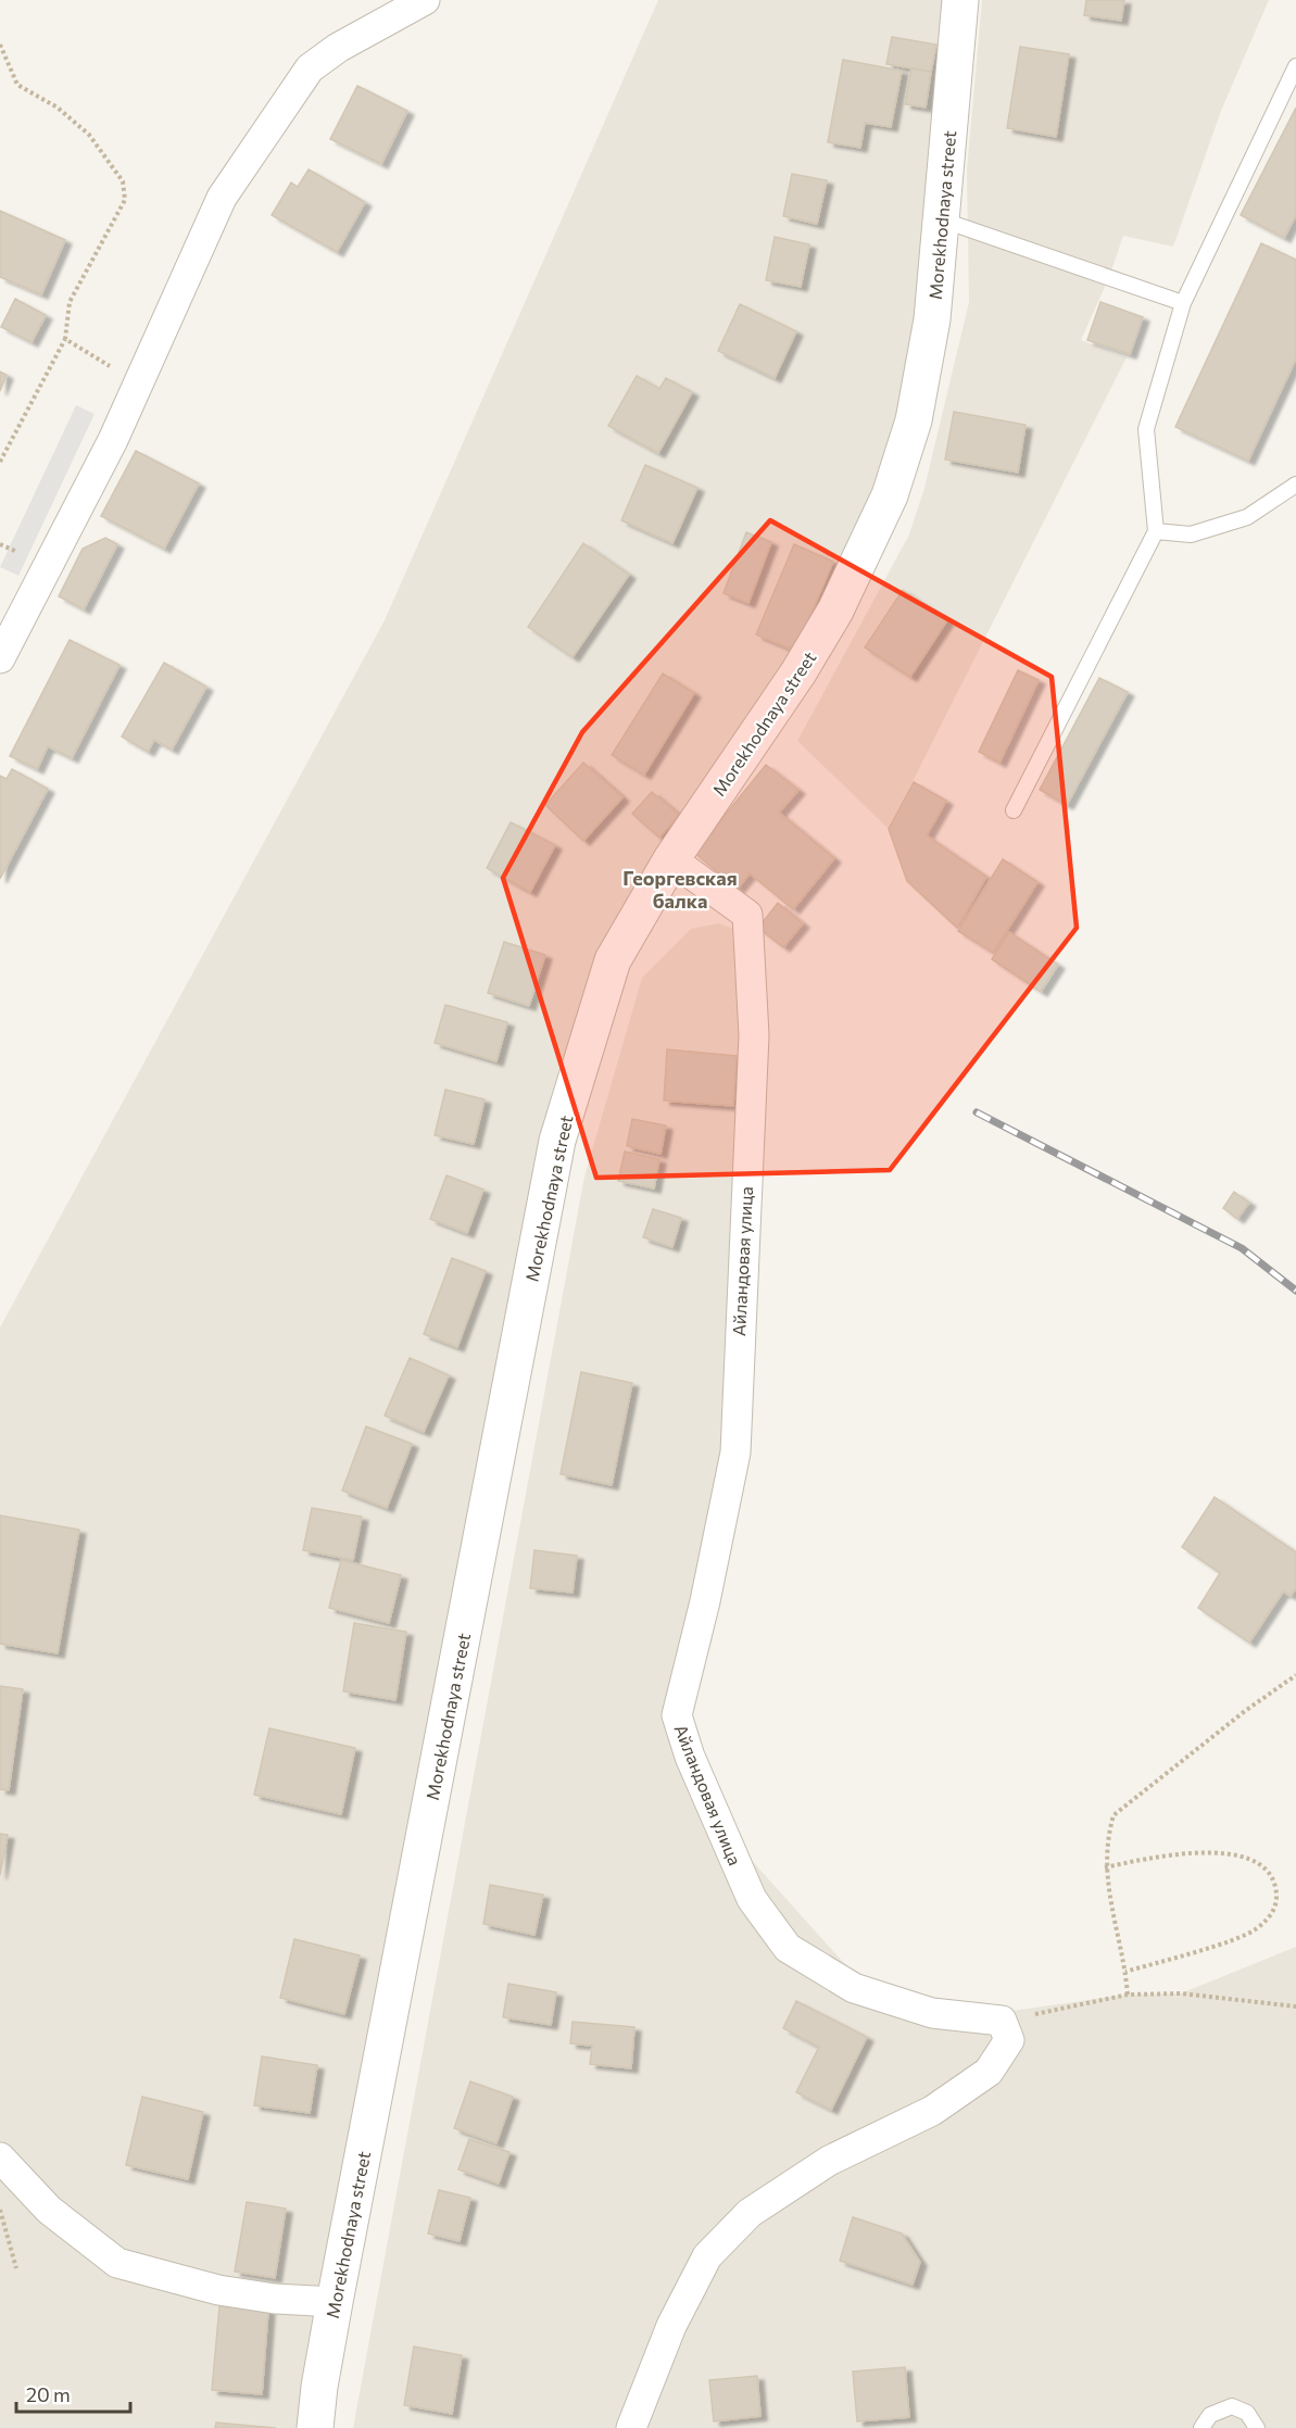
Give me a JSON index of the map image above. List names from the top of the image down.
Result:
{
  "streets": {
    "street": ["Morekhodnaya street", "Айландовая улица"]
  },
  "crossings": [
    ["Morekhodnaya street", "Айландовая улица"]
  ],
  "districts": ["Георгевская балка"],
  "scale_bar": "20 m"
}
